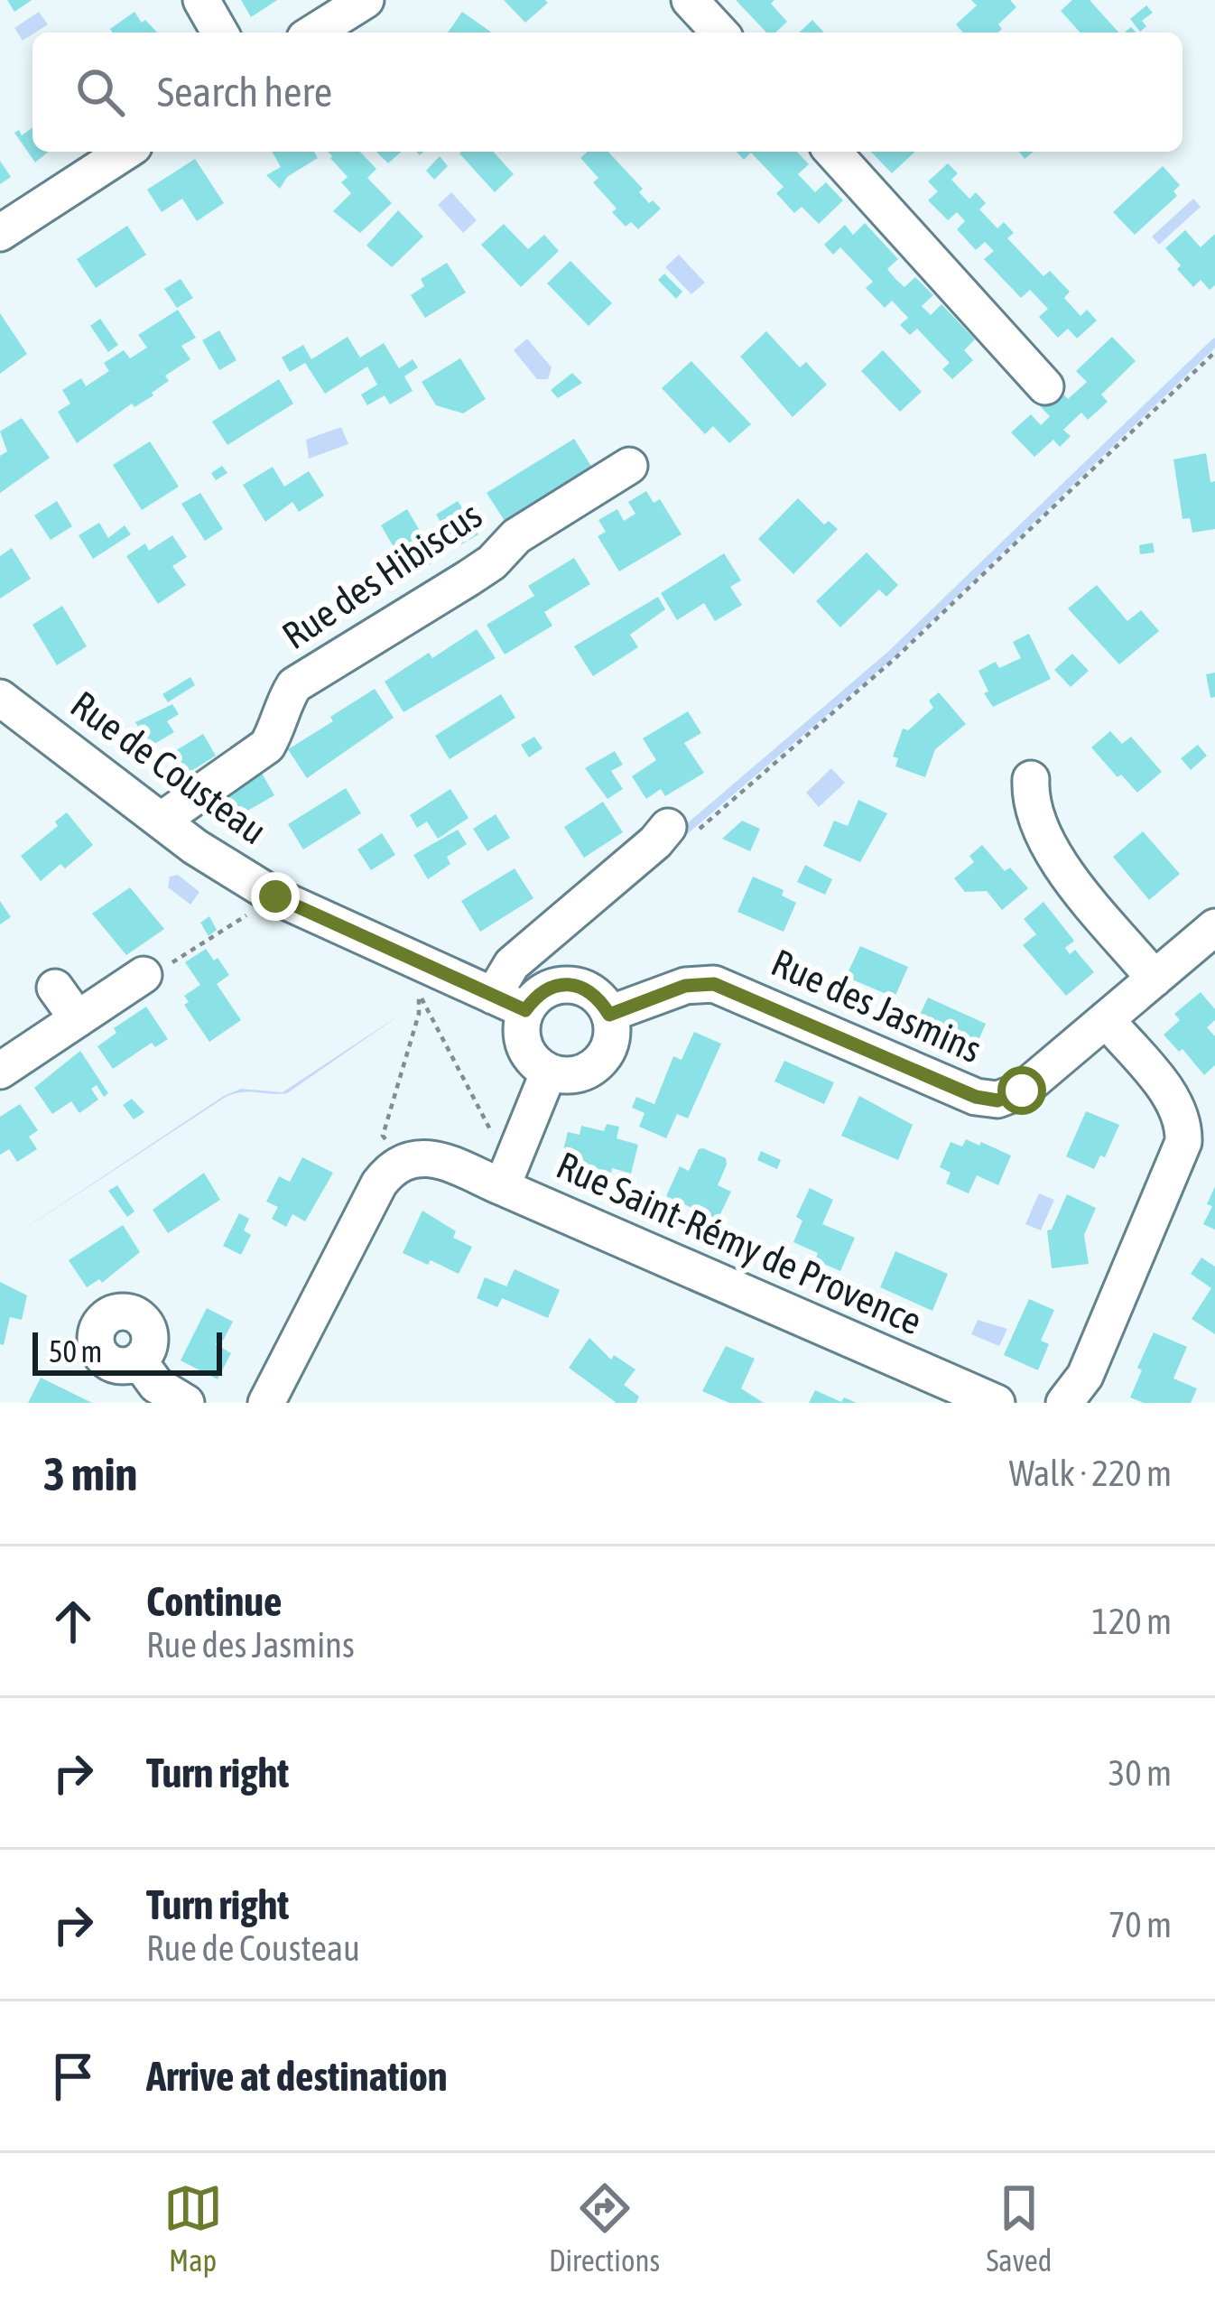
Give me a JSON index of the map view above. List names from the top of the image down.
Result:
{
  "streets": {
    "street": [
      "Rue des Hibiscus",
      "Rue de Cousteau",
      "Rue des Jasmins",
      "Rue Saint-Rémy de Provence"
    ]
  },
  "crossings": [
    ["Rue des Hibiscus", "Rue de Cousteau"],
    ["Rue de Cousteau", "Rue des Jasmins"],
    ["Rue de Cousteau", "Rue Saint-Rémy de Provence"],
    ["Rue des Jasmins", "Rue Saint-Rémy de Provence"]
  ],
  "scale_bar": "50 m",
  "page": {
    "search": "Search here",
    "scale": "50 m",
    "heading": ["3 min", "Walk · 220 m"],
    "list": [
      ["Continue", "Rue des Jasmins", "120 m"],
      ["Turn right", "30 m"],
      ["Turn right", "Rue de Cousteau", "70 m"],
      "Arrive at destination"
    ],
    "nav": ["Map", "Directions", "Saved"]
  }
}
